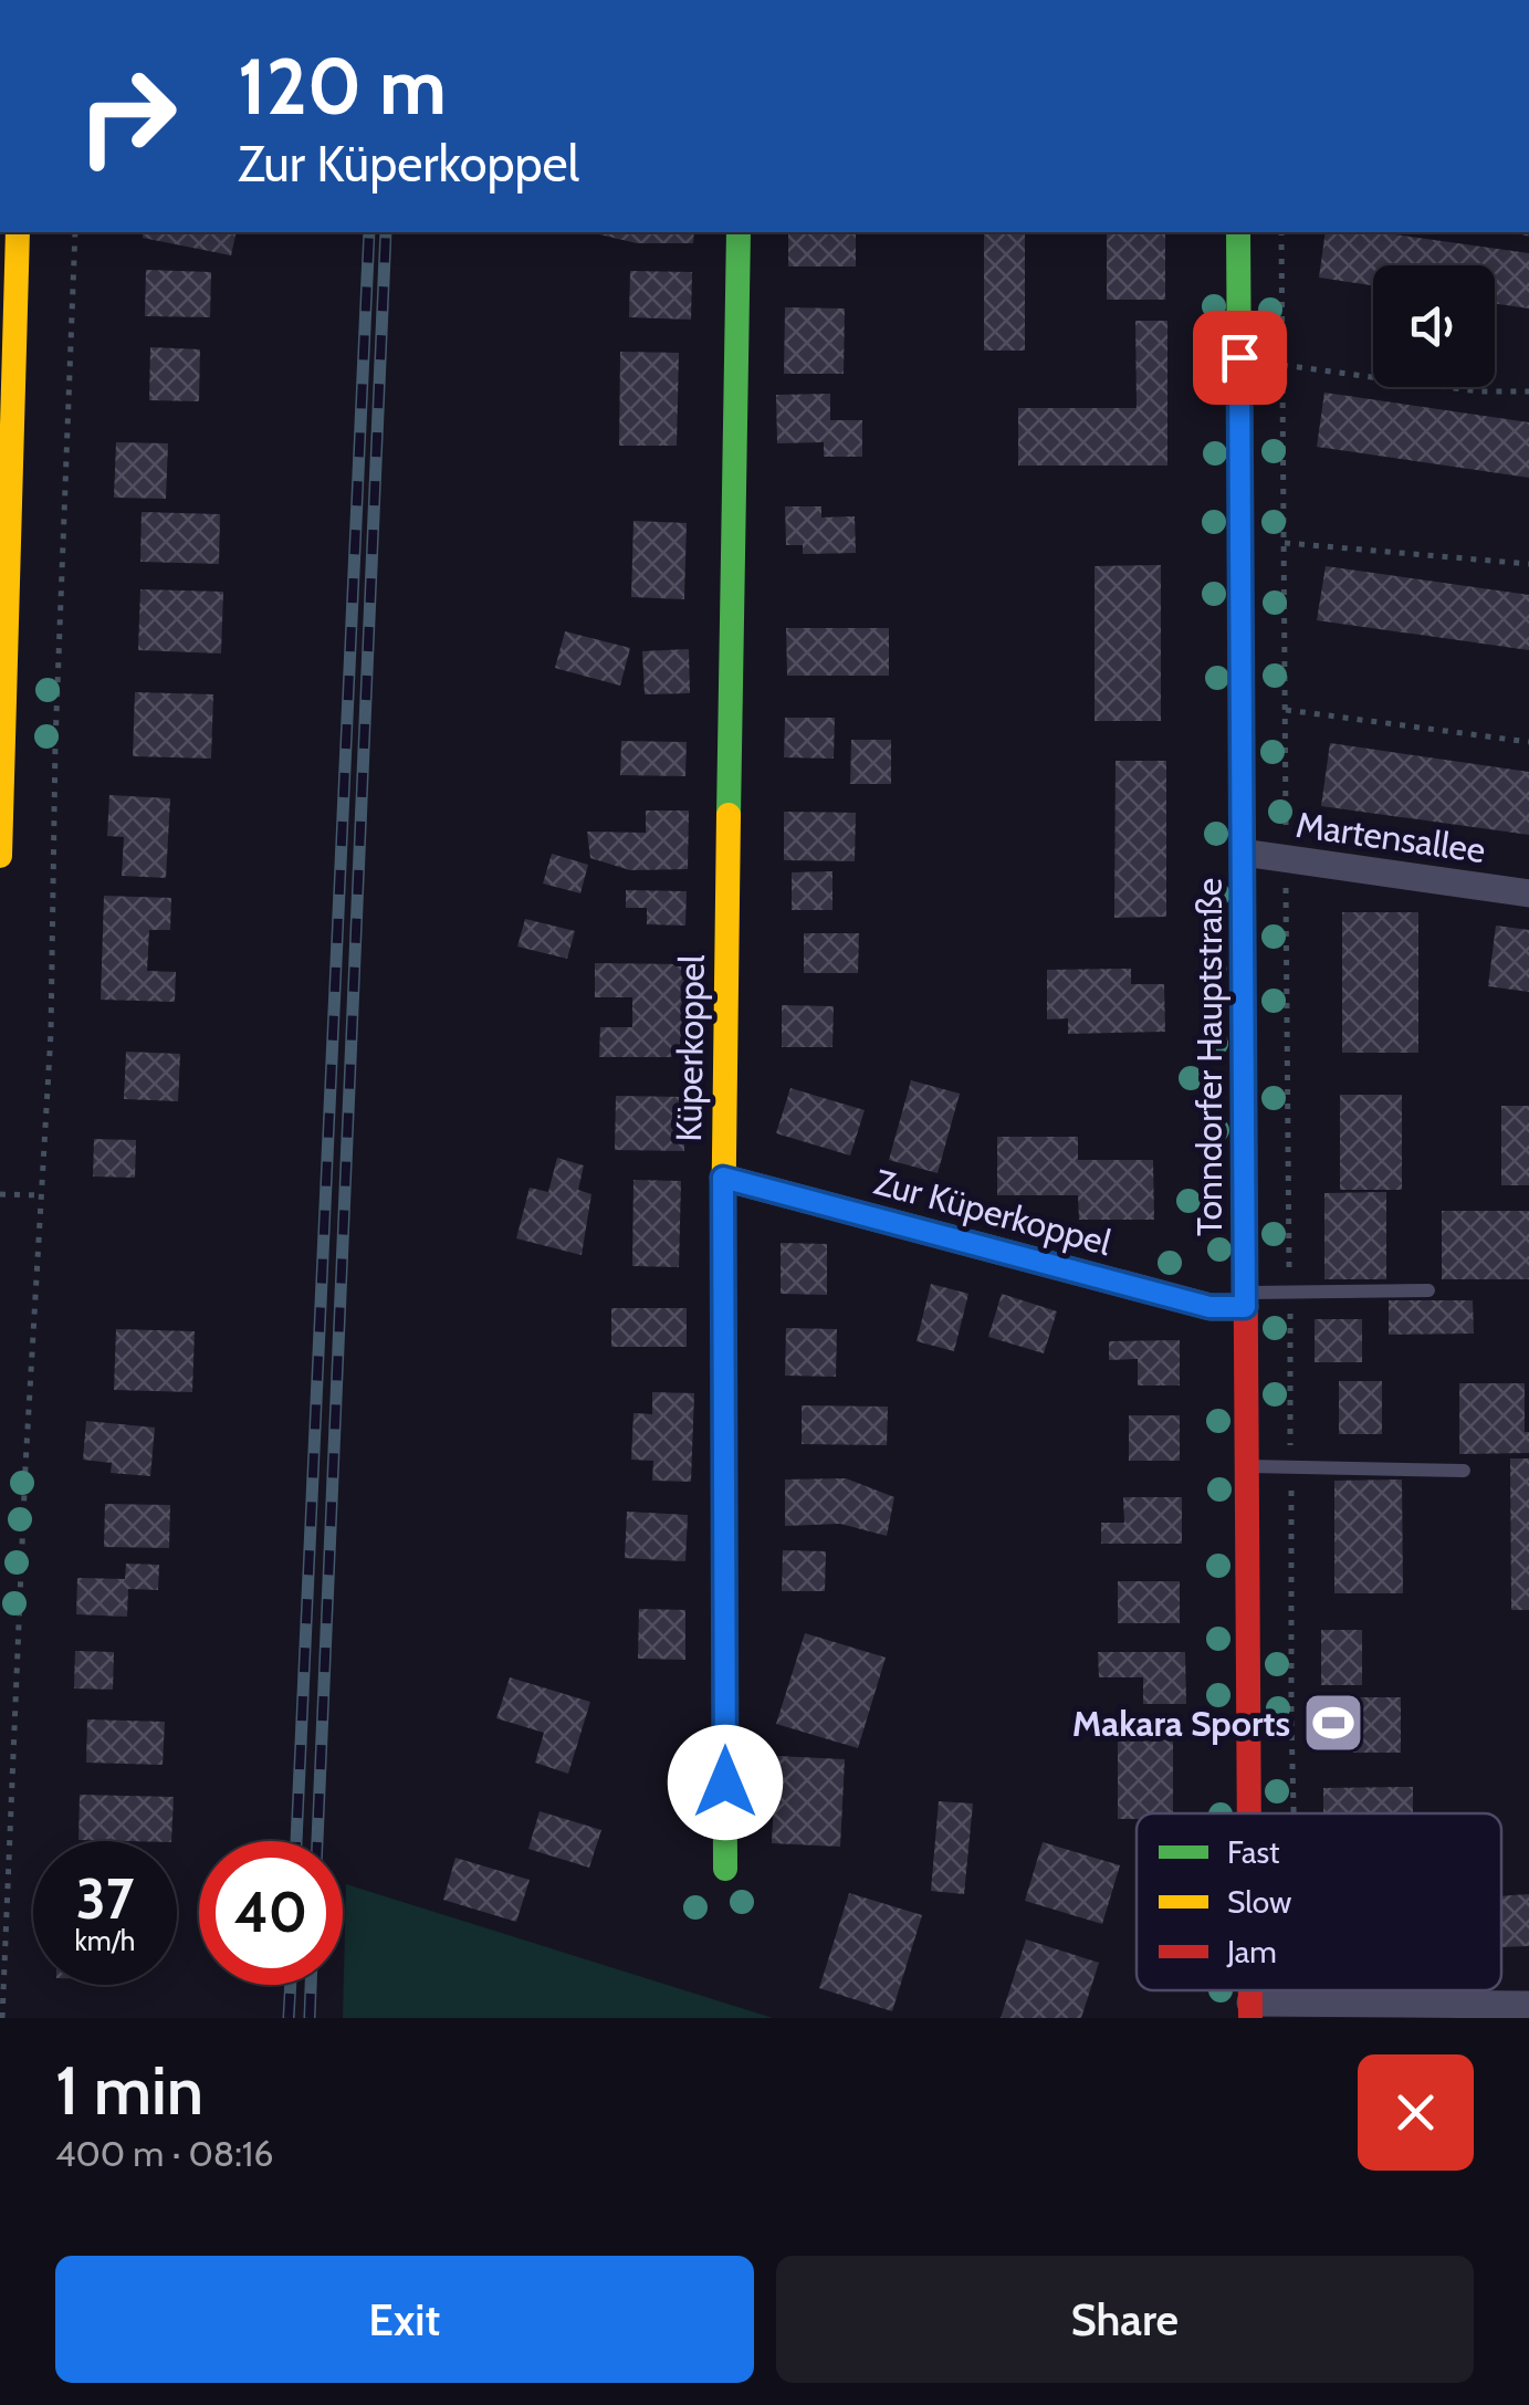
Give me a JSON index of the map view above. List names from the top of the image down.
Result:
{
  "streets": {
    "main road": ["Küperkoppel", "Tonndorfer Hauptstraße"],
    "street": ["Martensallee", "Zur Küperkoppel"]
  },
  "crossings": [
    ["Martensallee", "Tonndorfer Hauptstraße"],
    ["Küperkoppel", "Zur Küperkoppel"],
    ["Tonndorfer Hauptstraße", "Zur Küperkoppel"]
  ],
  "places": {
    "sports": ["Makara Sports"]
  },
  "legend": ["Fast", "Slow", "Jam"],
  "page": {
    "turn": ["120 m", "Zur Küperkoppel"],
    "speed": "37 km/h",
    "limit": "40",
    "heading": ["1 min", "400 m · 08:16"],
    "buttons": ["Exit", "Share"]
  }
}
